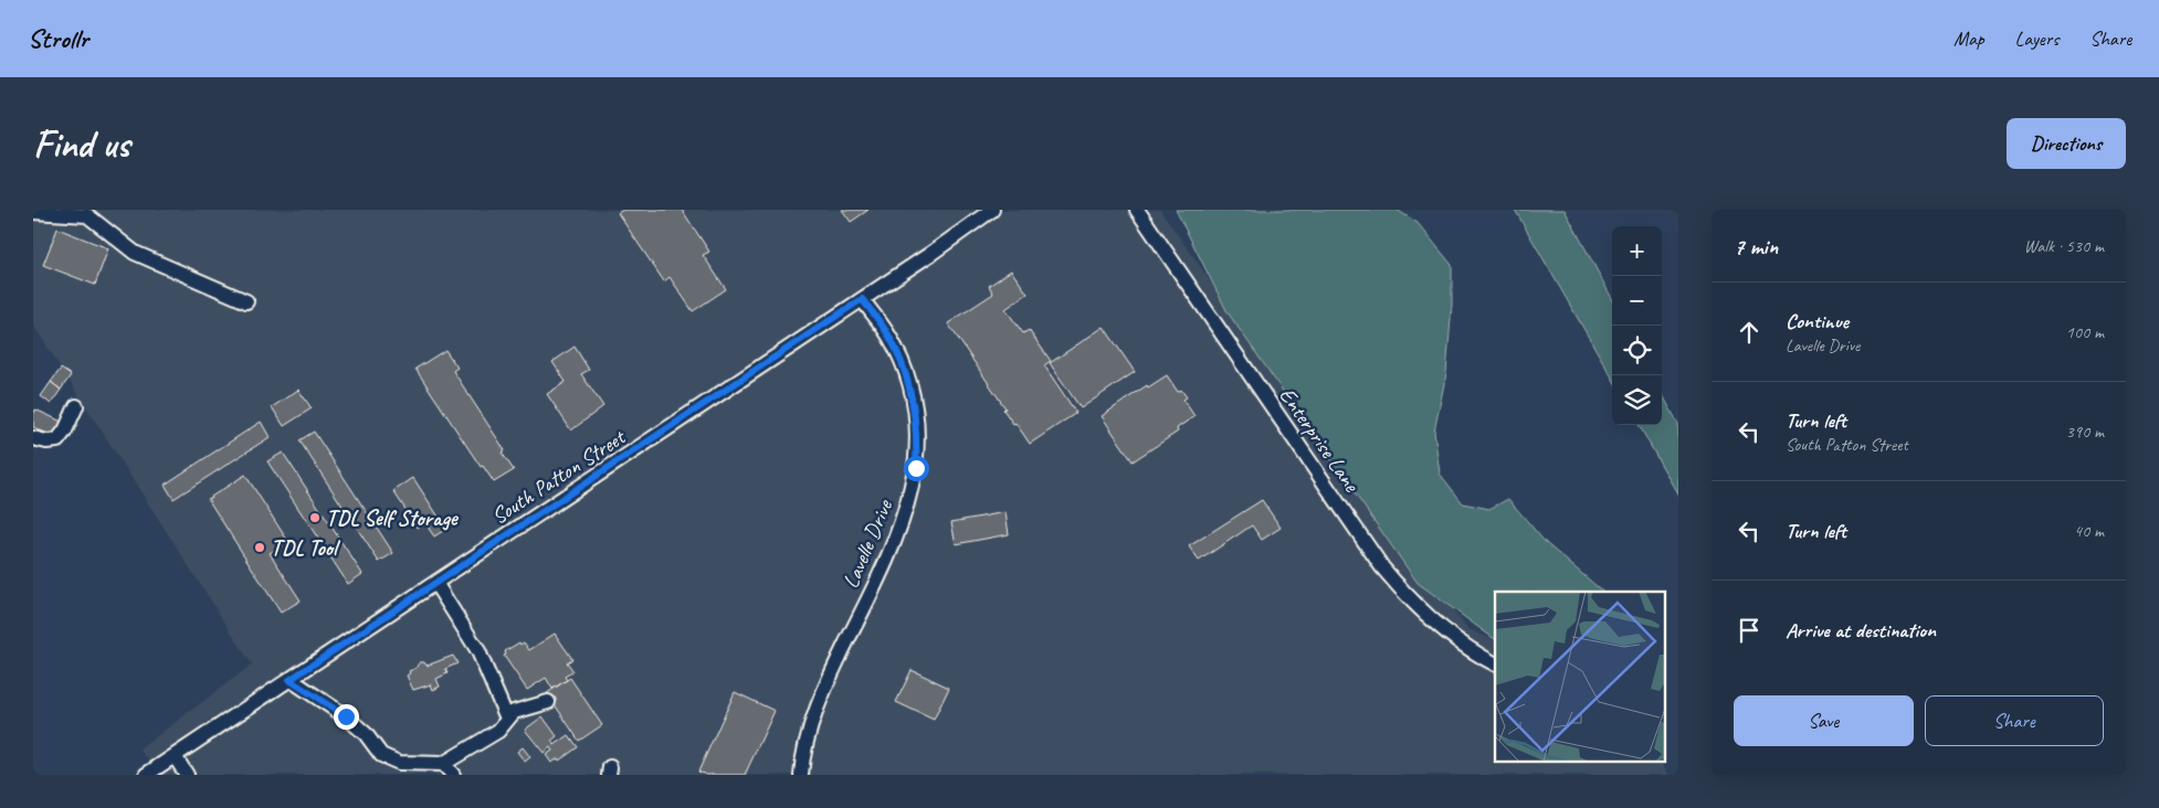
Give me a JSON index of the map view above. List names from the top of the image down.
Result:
{
  "streets": {
    "street": ["Enterprise Lane", "South Patton Street", "Lavelle Drive"]
  },
  "crossings": [
    ["South Patton Street", "Lavelle Drive"]
  ],
  "places": ["TDL Self Storage", "TDL Tool"],
  "page": {
    "header": "Strollr",
    "nav": ["Map", "Layers", "Share"],
    "buttons": [
      "Directions",
      ["Save", "Share"]
    ],
    "title": "Find us",
    "heading": ["7 min", "Walk · 530 m"],
    "map_buttons": ["+", "−"],
    "list": [
      ["Continue", "Lavelle Drive", "100 m"],
      ["Turn left", "South Patton Street", "390 m"],
      ["Turn left", "40 m"],
      "Arrive at destination"
    ]
  }
}
